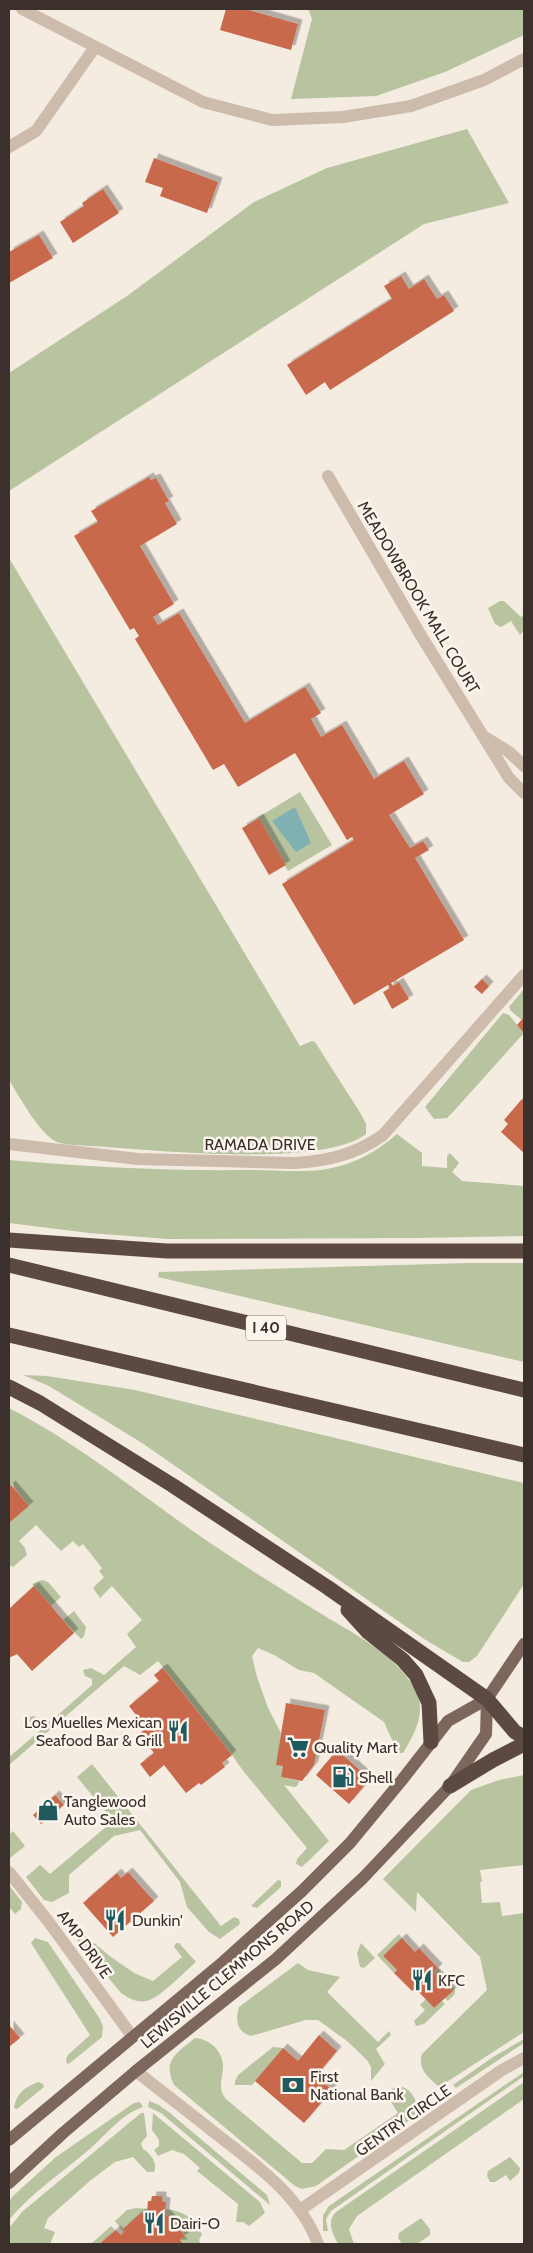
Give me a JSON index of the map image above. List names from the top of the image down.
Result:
{
  "streets": {
    "highway": ["I 40"],
    "main road": ["LEWISVILLE CLEMMONS ROAD"],
    "street": [
      "MEADOWBROOK MALL COURT",
      "RAMADA DRIVE",
      "AMP DRIVE",
      "GENTRY CIRCLE"
    ]
  },
  "crossings": [
    ["AMP DRIVE", "LEWISVILLE CLEMMONS ROAD"]
  ],
  "places": {
    "restaurant": [
      "Los Muelles Mexican Seafood Bar & Grill",
      "Dunkin'",
      "KFC",
      "Dairi-O"
    ],
    "supermarket": ["Quality Mart"],
    "fuel station": ["Shell"],
    "shop": ["Tanglewood Auto Sales"],
    "bank": ["First National Bank"]
  }
}
